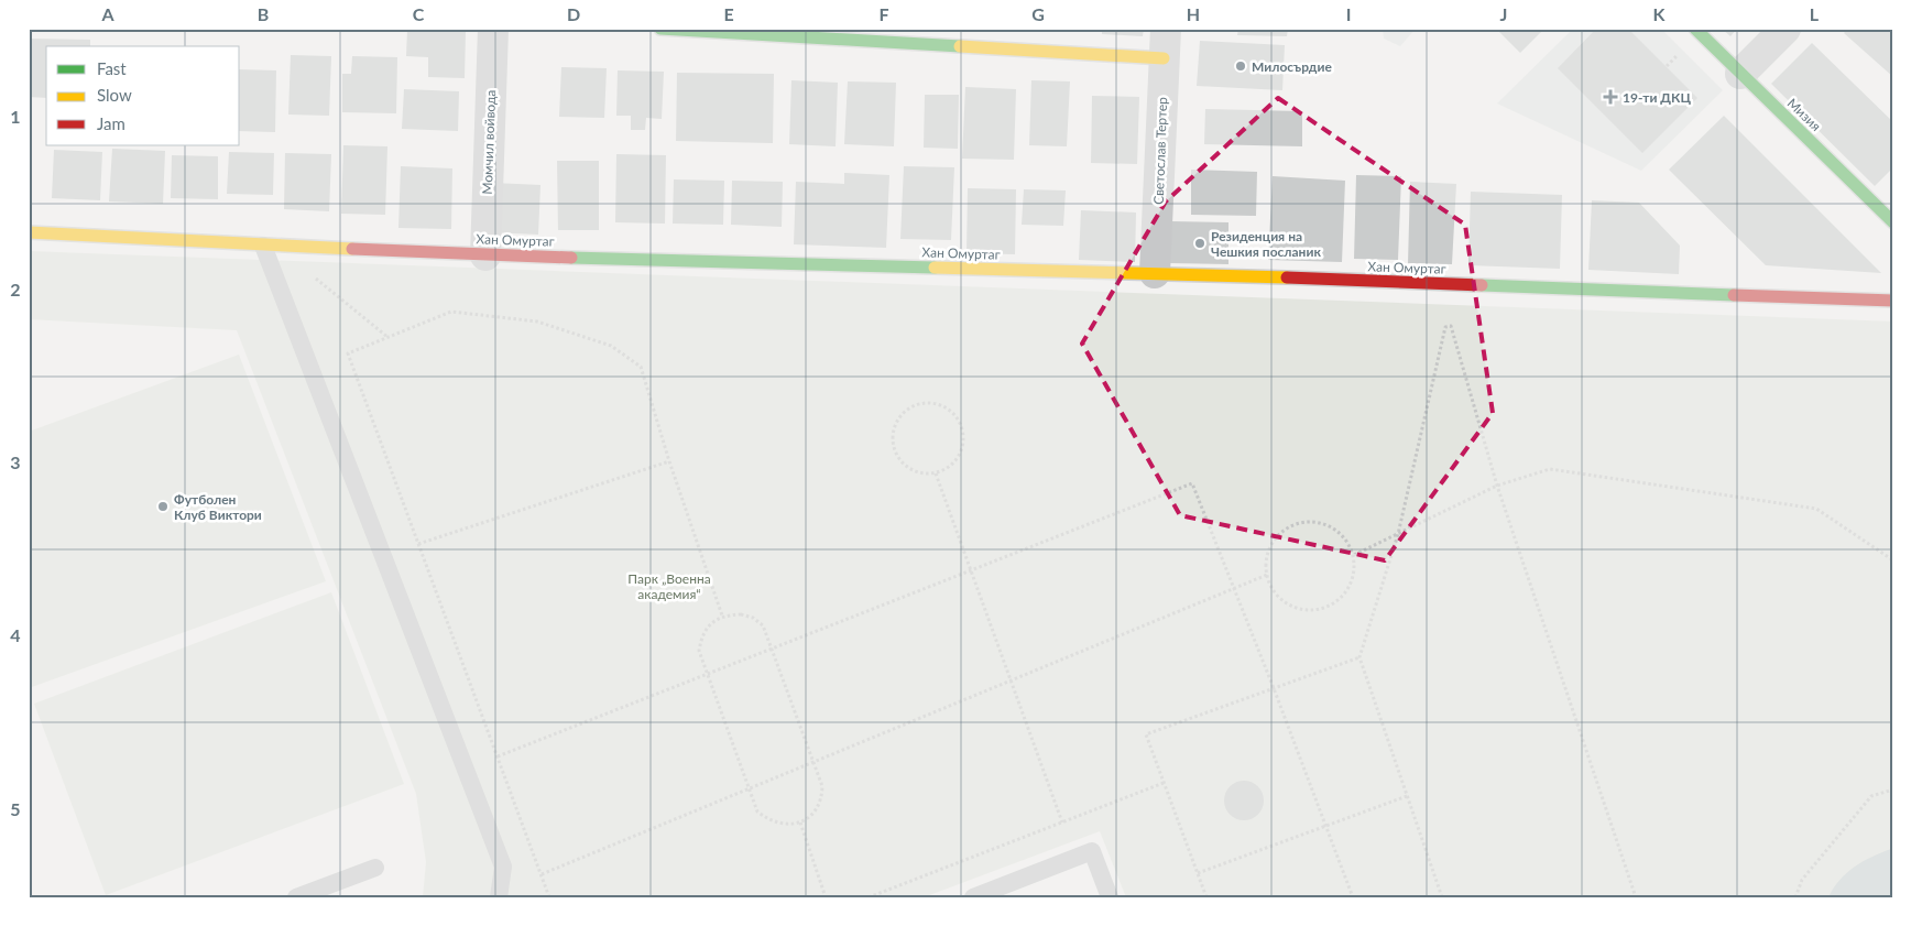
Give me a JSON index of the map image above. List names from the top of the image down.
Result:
{
  "streets": {
    "street": [
      "Мизия",
      "Момчил войвода",
      "Светослав Тертер",
      "Хан Омуртаг"
    ]
  },
  "crossings": [
    ["Момчил войвода", "Хан Омуртаг"],
    ["Светослав Тертер", "Хан Омуртаг"]
  ],
  "parks": ["Парк „Военна академия“"],
  "places": {
    "other": ["Милосърдие", "Резиденция на Чешкия посланик", "Футболен Клуб Виктори"],
    "health": ["19-ти ДКЦ"]
  },
  "legend": ["Fast", "Slow", "Jam"],
  "grid": {
    "columns": [
      "A",
      "B",
      "C",
      "D",
      "E",
      "F",
      "G",
      "H",
      "I",
      "J",
      "K",
      "L"
    ],
    "rows": [
      "1",
      "2",
      "3",
      "4",
      "5"
    ]
  }
}
